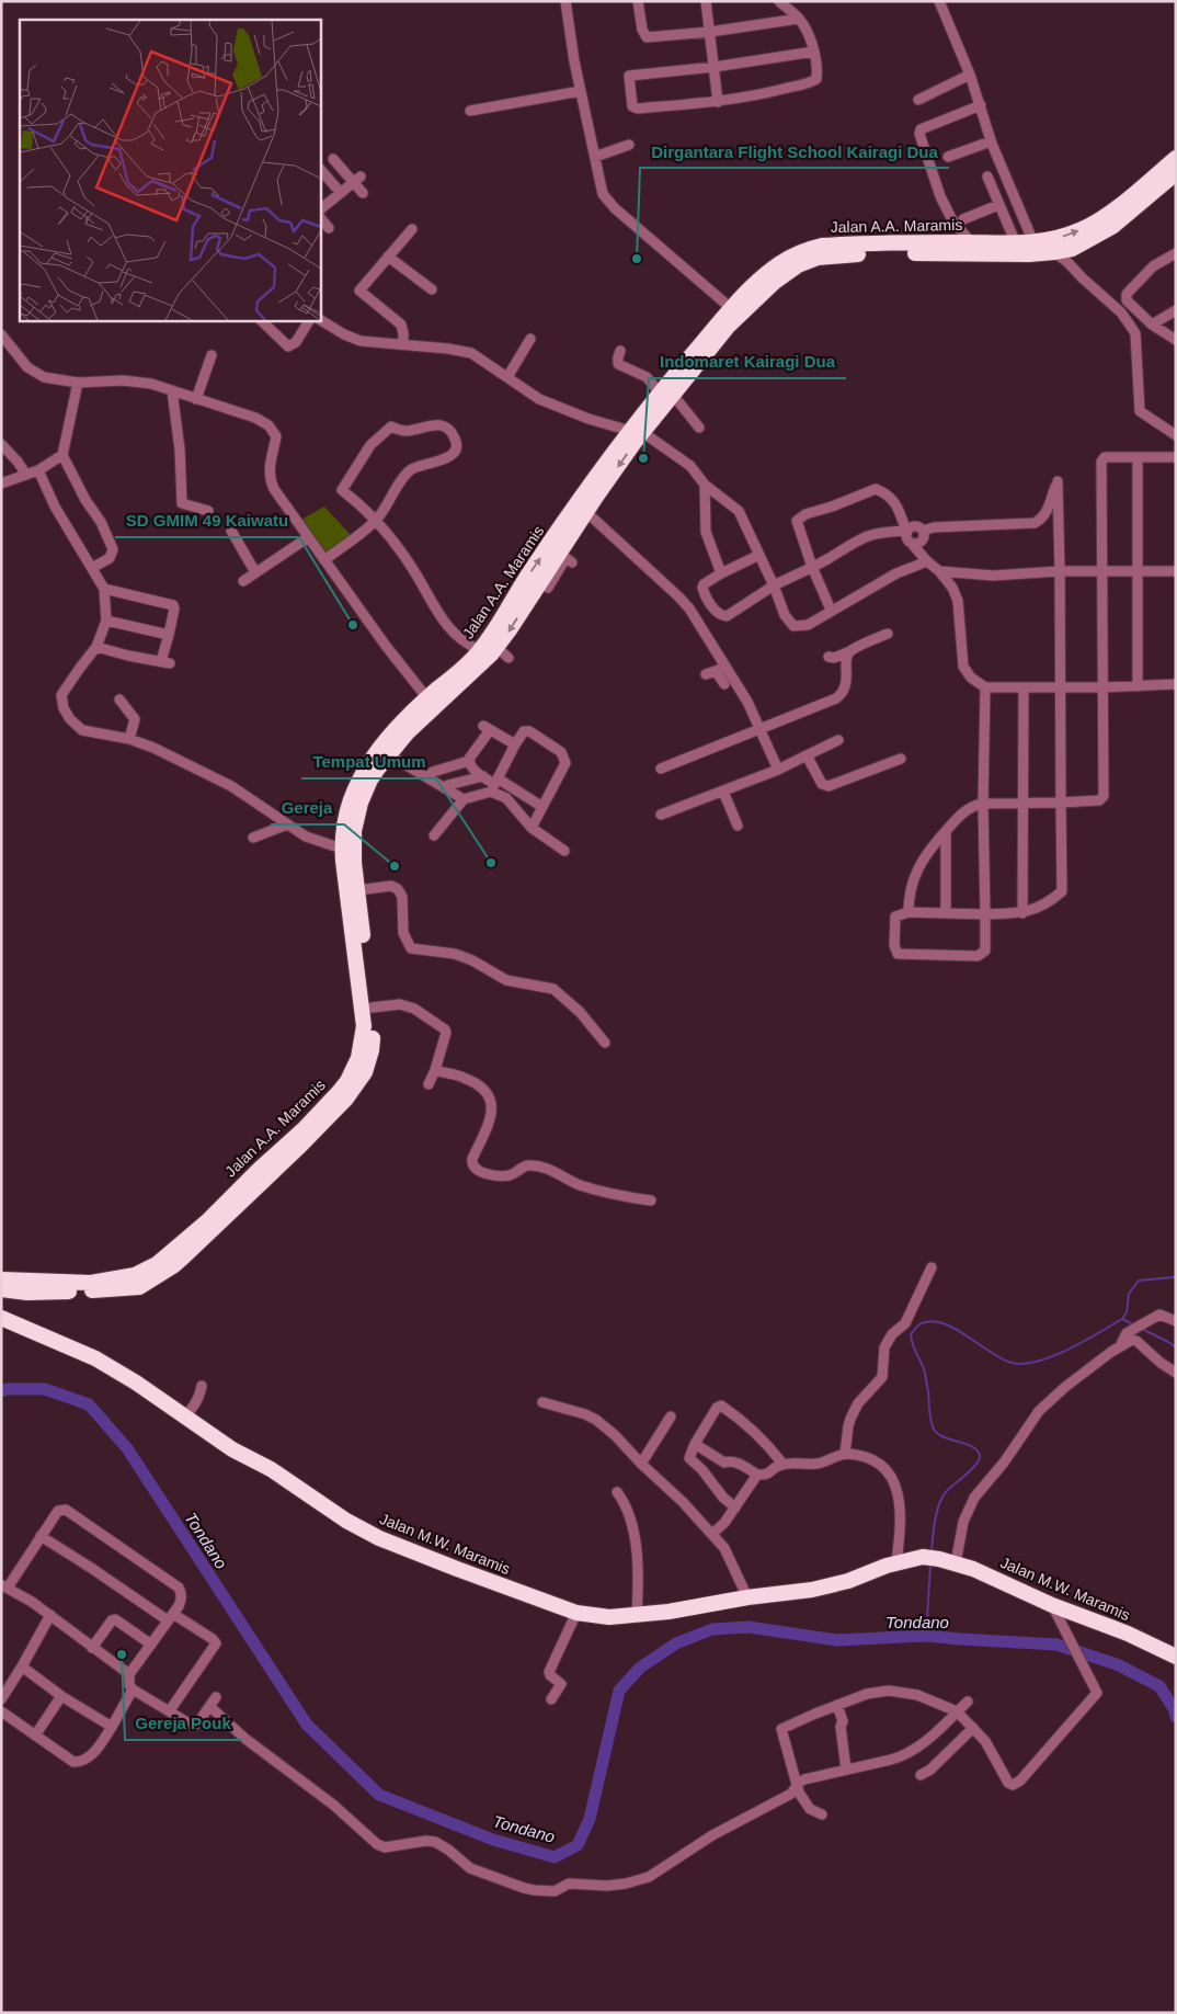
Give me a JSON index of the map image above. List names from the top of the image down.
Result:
{
  "streets": {
    "highway": ["Jalan A.A. Maramis", "Jalan M.W. Maramis"]
  },
  "water": ["Tondano"],
  "places": [
    "Dirgantara Flight School Kairagi Dua",
    "Indomaret Kairagi Dua",
    "SD GMIM 49 Kaiwatu",
    "Tempat Umum",
    "Gereja",
    "Gereja Pouk"
  ]
}
